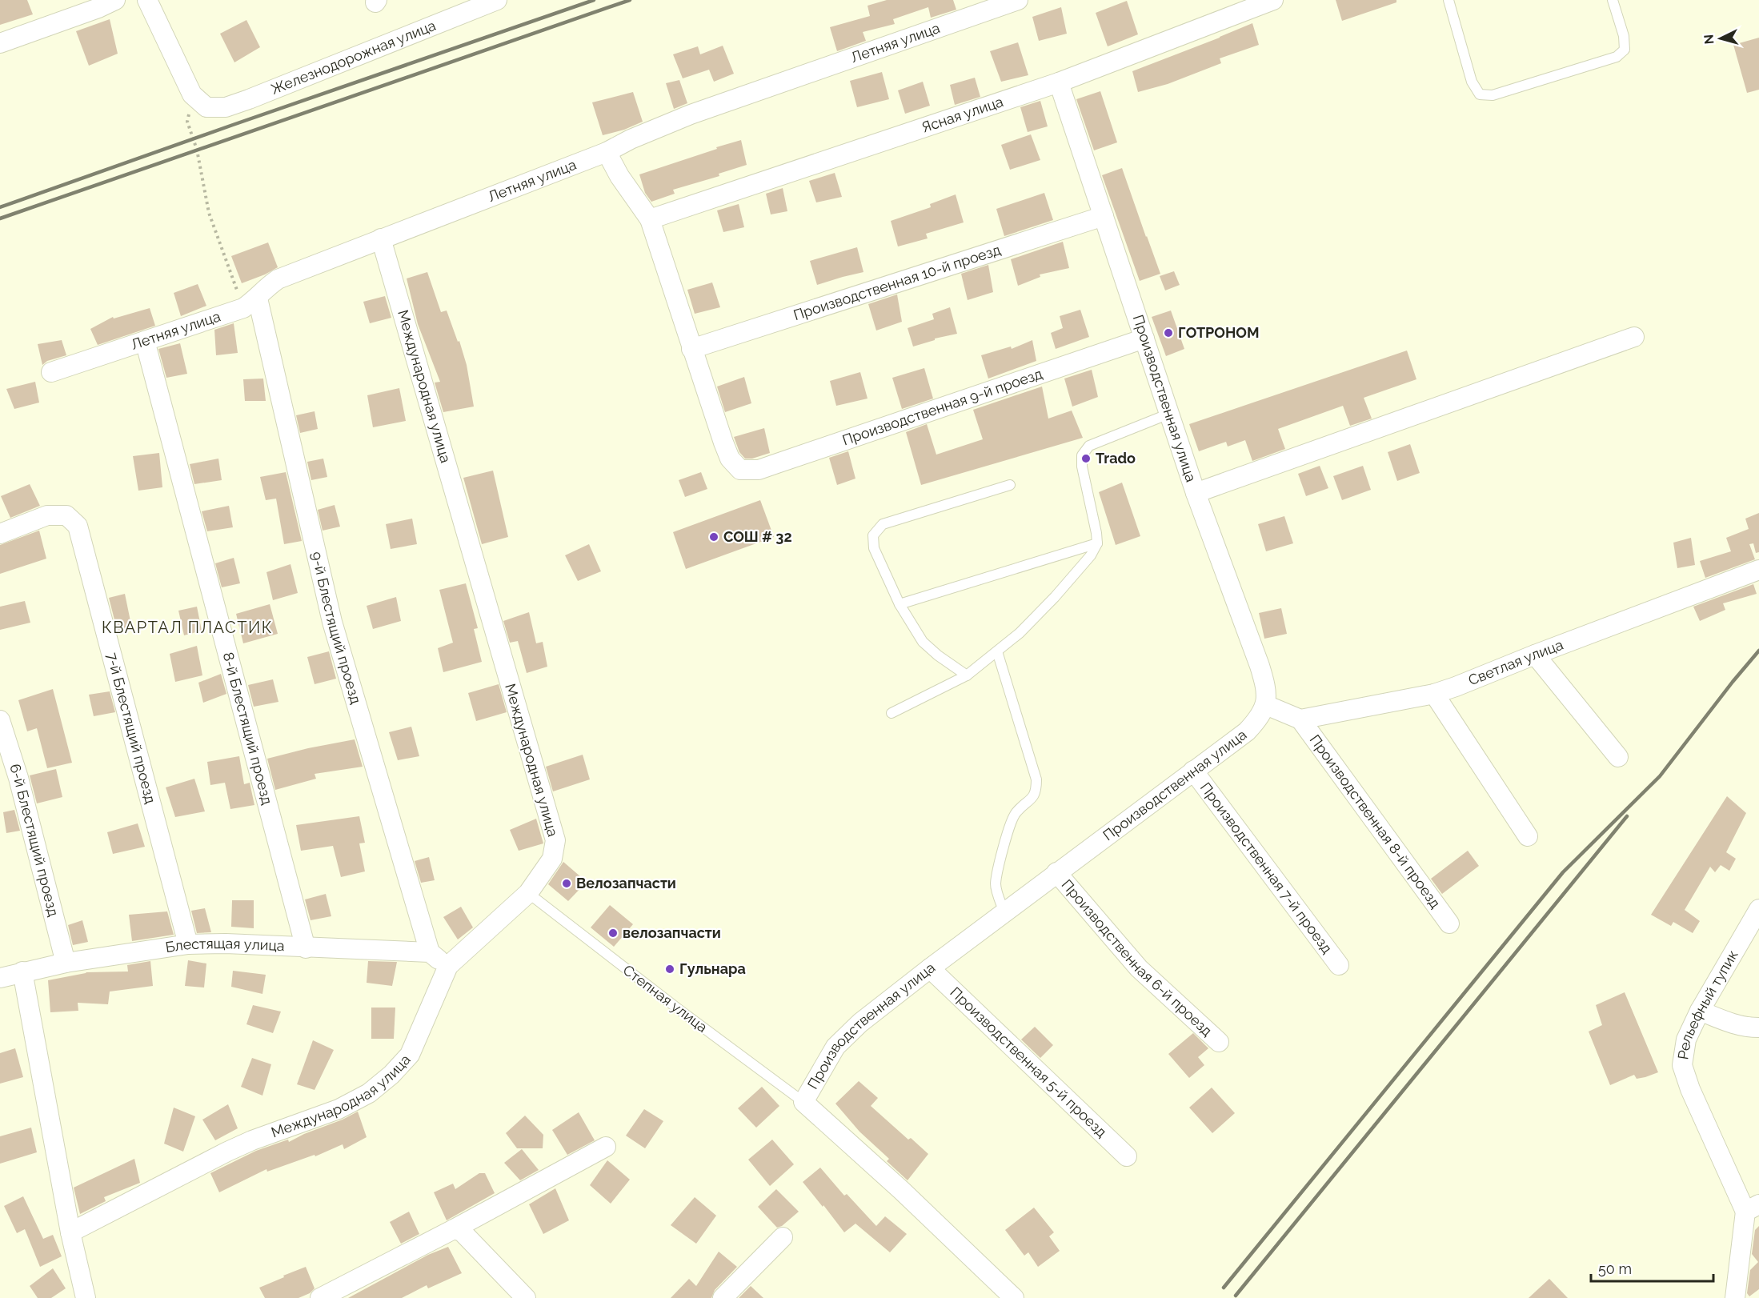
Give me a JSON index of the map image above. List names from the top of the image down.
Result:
{
  "streets": {
    "street": [
      "Летняя улица",
      "Железнодорожная улица",
      "Ясная улица",
      "Производственная 10-й проезд",
      "Международная улица",
      "Производственная улица",
      "Производственная 9-й проезд",
      "9-й Блестящий проезд",
      "Светлая улица",
      "7-й Блестящий проезд",
      "8-й Блестящий проезд",
      "Производственная 8-й проезд",
      "6-й Блестящий проезд",
      "Производственная 7-й проезд",
      "Блестящая улица",
      "Производственная 6-й проезд",
      "Рельефный тупик",
      "Производственная 5-й проезд"
    ],
    "lane": ["Степная улица"]
  },
  "crossings": [
    ["Летняя улица", "Международная улица"],
    ["Летняя улица", "9-й Блестящий проезд"],
    ["Летняя улица", "8-й Блестящий проезд"],
    ["Ясная улица", "Производственная улица"],
    ["Производственная 10-й проезд", "Производственная улица"],
    ["Производственная 10-й проезд", "Производственная 9-й проезд"],
    ["Международная улица", "Степная улица"],
    ["Производственная улица", "Производственная 9-й проезд"],
    ["Производственная улица", "Производственная 7-й проезд"],
    ["Производственная улица", "Производственная 6-й проезд"],
    ["Производственная улица", "Степная улица"],
    ["Производственная улица", "Производственная 5-й проезд"],
    ["9-й Блестящий проезд", "Блестящая улица"],
    ["Светлая улица", "Производственная 8-й проезд"],
    ["7-й Блестящий проезд", "Блестящая улица"],
    ["8-й Блестящий проезд", "Блестящая улица"],
    ["6-й Блестящий проезд", "Блестящая улица"]
  ],
  "districts": ["КВАРТАЛ ПЛАСТИК"],
  "places": [
    "ГОТРОНОМ",
    "Trado",
    "СОШ # 32",
    "Велозапчасти",
    "велозапчасти",
    "Гульнара"
  ],
  "scale_bar": "50 m",
  "north": "left"
}
